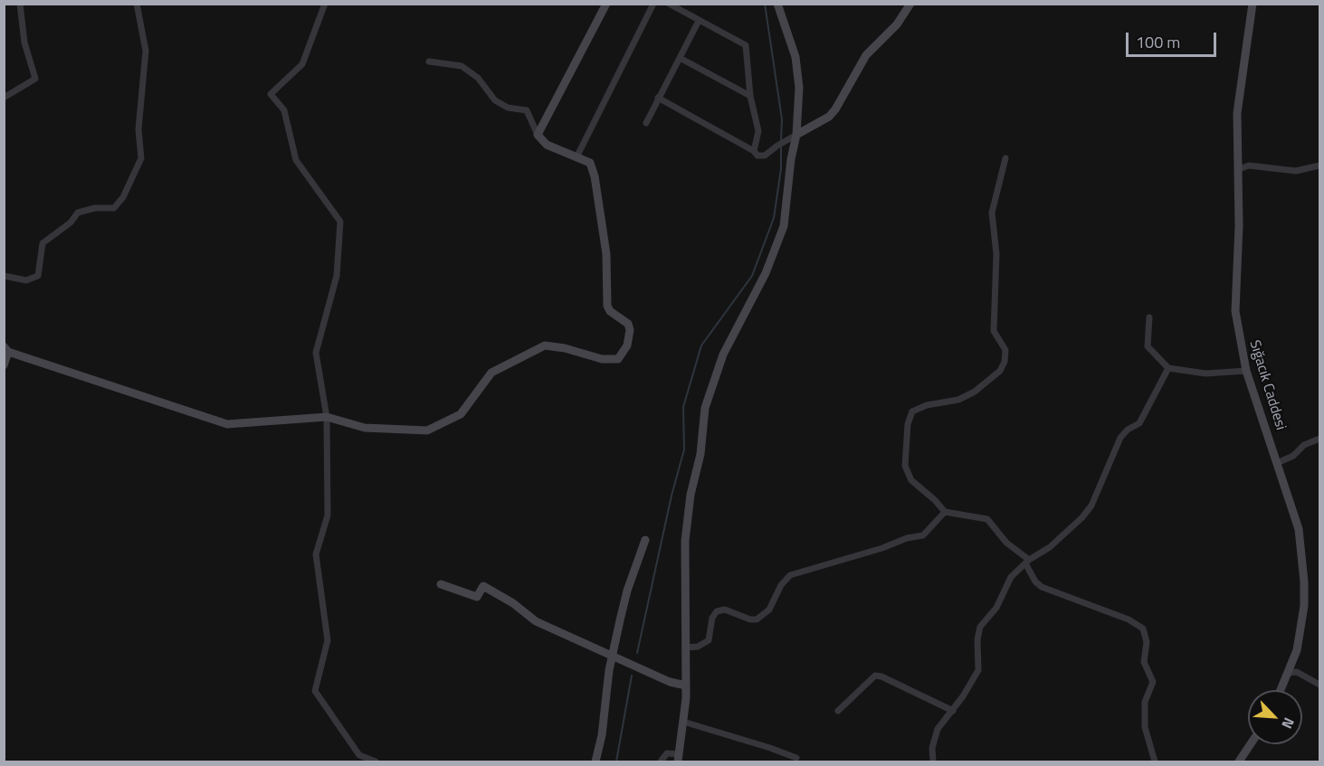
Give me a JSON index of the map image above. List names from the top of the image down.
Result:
{
  "streets": {
    "street": ["Sığacık Caddesi"]
  },
  "scale_bar": "100 m",
  "north": "bottom right"
}
